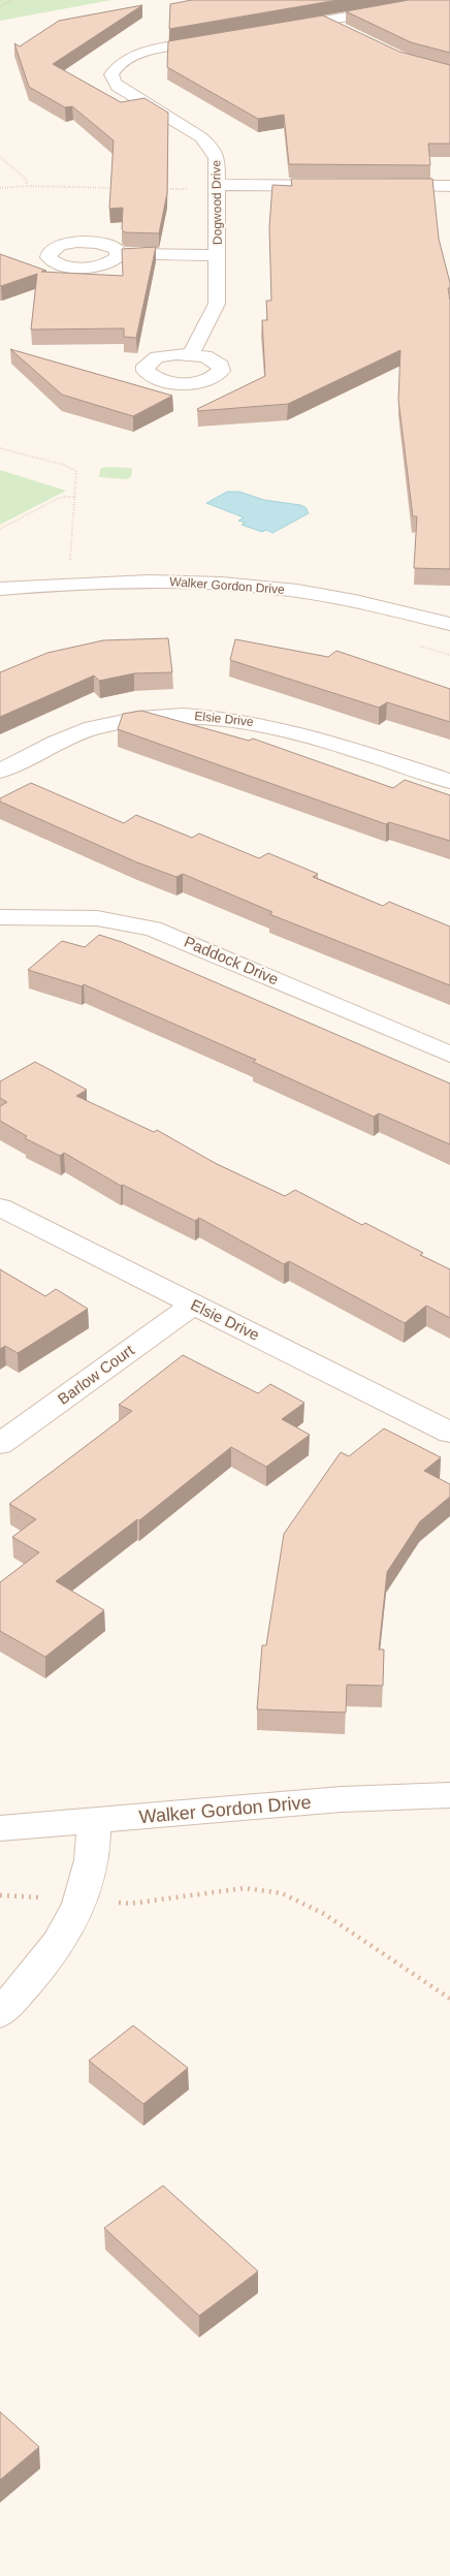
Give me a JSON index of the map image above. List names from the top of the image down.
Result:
{
  "streets": {
    "street": [
      "Dogwood Drive",
      "Walker Gordon Drive",
      "Elsie Drive",
      "Paddock Drive",
      "Barlow Court"
    ]
  },
  "crossings": [
    ["Elsie Drive", "Barlow Court"]
  ]
}
